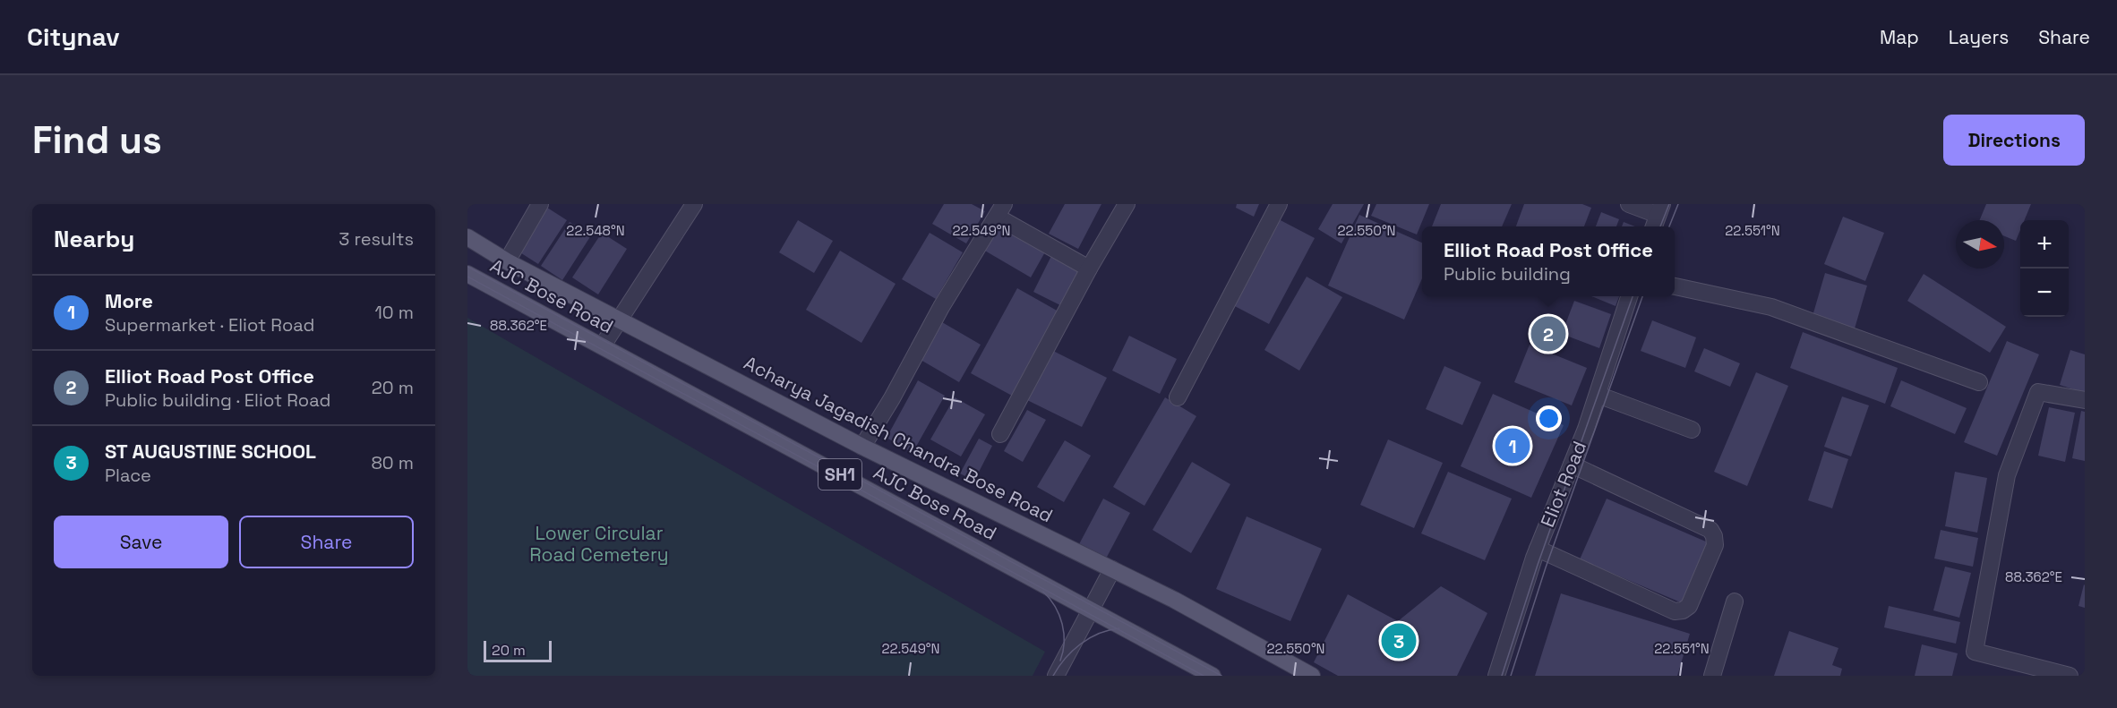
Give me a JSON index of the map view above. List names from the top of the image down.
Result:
{
  "streets": {
    "main road": ["AJC Bose Road", "Acharya Jagadish Chandra Bose Road", "SH1"],
    "street": ["Eliot Road"]
  },
  "parks": ["Lower Circular Road Cemetery"],
  "scale_bar": "20 m",
  "north": "right",
  "page": {
    "header": "Citynav",
    "nav": ["Map", "Layers", "Share"],
    "buttons": [
      "Directions",
      ["Save", "Share"]
    ],
    "title": "Find us",
    "heading": ["Nearby", "3 results"],
    "map_buttons": ["+", "−"],
    "popup": ["Elliot Road Post Office", "Public building"],
    "list": [
      {
        "mark": "1",
        "name": "More",
        "note": "Supermarket · Eliot Road",
        "value": "10 m"
      },
      {
        "mark": "2",
        "name": "Elliot Road Post Office",
        "note": "Public building · Eliot Road",
        "value": "20 m"
      },
      {
        "mark": "3",
        "name": "ST AUGUSTINE SCHOOL",
        "note": "Place",
        "value": "80 m"
      }
    ],
    "pins": ["2", "1", "3"],
    "scale": "20 m"
  },
  "coordinates": [
    "22.550°N",
    "22.548°N",
    "22.549°N",
    "22.551°N",
    "88.362°E"
  ]
}
